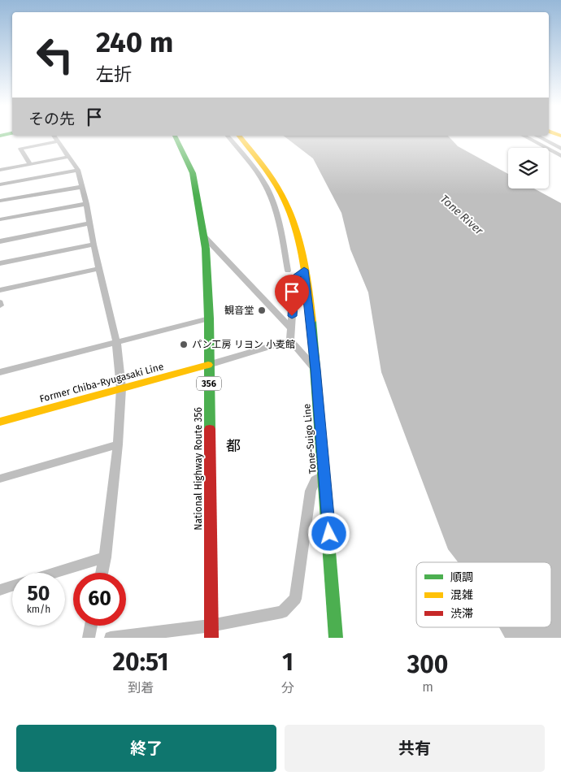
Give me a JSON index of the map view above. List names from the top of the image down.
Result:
{
  "streets": {
    "main road": [
      "Former Chiba-Ryugasaki Line",
      "356",
      "Tone-Suigo Line",
      "National Highway Route 356"
    ]
  },
  "crossings": [
    ["Former Chiba-Ryugasaki Line", "National Highway Route 356"]
  ],
  "districts": ["都"],
  "water": ["Tone River"],
  "places": ["観音堂", "パン工房 リヨン 小麦館"],
  "legend": ["順調", "混雑", "渋滞"],
  "page": {
    "turn": ["240 m", "左折"],
    "then": "その先",
    "speed": "50 km/h",
    "limit": "60",
    "eta": [
      "20:51",
      "到着",
      "1",
      "分",
      "300",
      "m"
    ],
    "buttons": ["終了", "共有"]
  }
}
